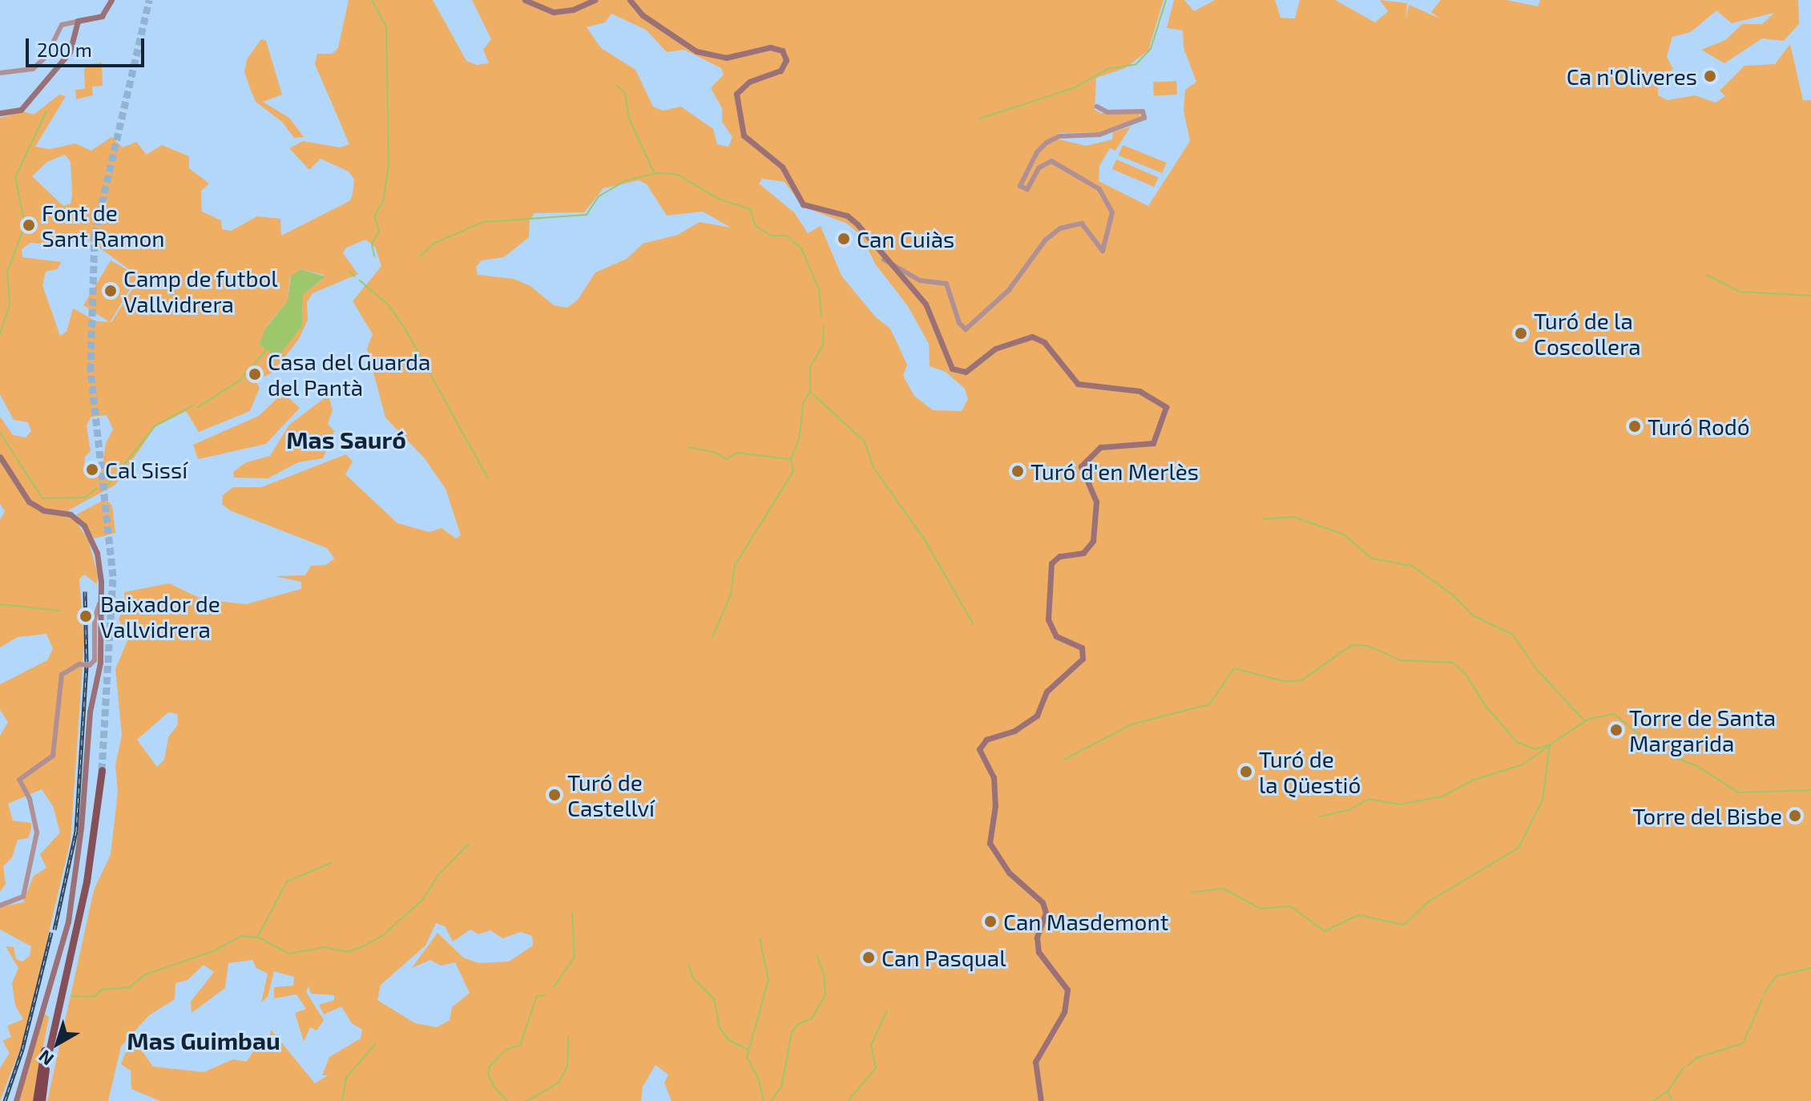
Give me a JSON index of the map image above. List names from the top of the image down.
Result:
{
  "districts": ["Mas Sauró", "Mas Guimbau"],
  "places": [
    "Ca n'Oliveres",
    "Font de Sant Ramon",
    "Can Cuiàs",
    "Camp de futbol Vallvidrera",
    "Turó de la Coscollera",
    "Casa del Guarda del Pantà",
    "Turó Rodó",
    "Cal Sissí",
    "Turó d'en Merlès",
    "Baixador de Vallvidrera",
    "Torre de Santa Margarida",
    "Turó de la Qüestió",
    "Turó de Castellví",
    "Torre del Bisbe",
    "Can Masdemont",
    "Can Pasqual"
  ],
  "scale_bar": "200 m",
  "north": "bottom left"
}
